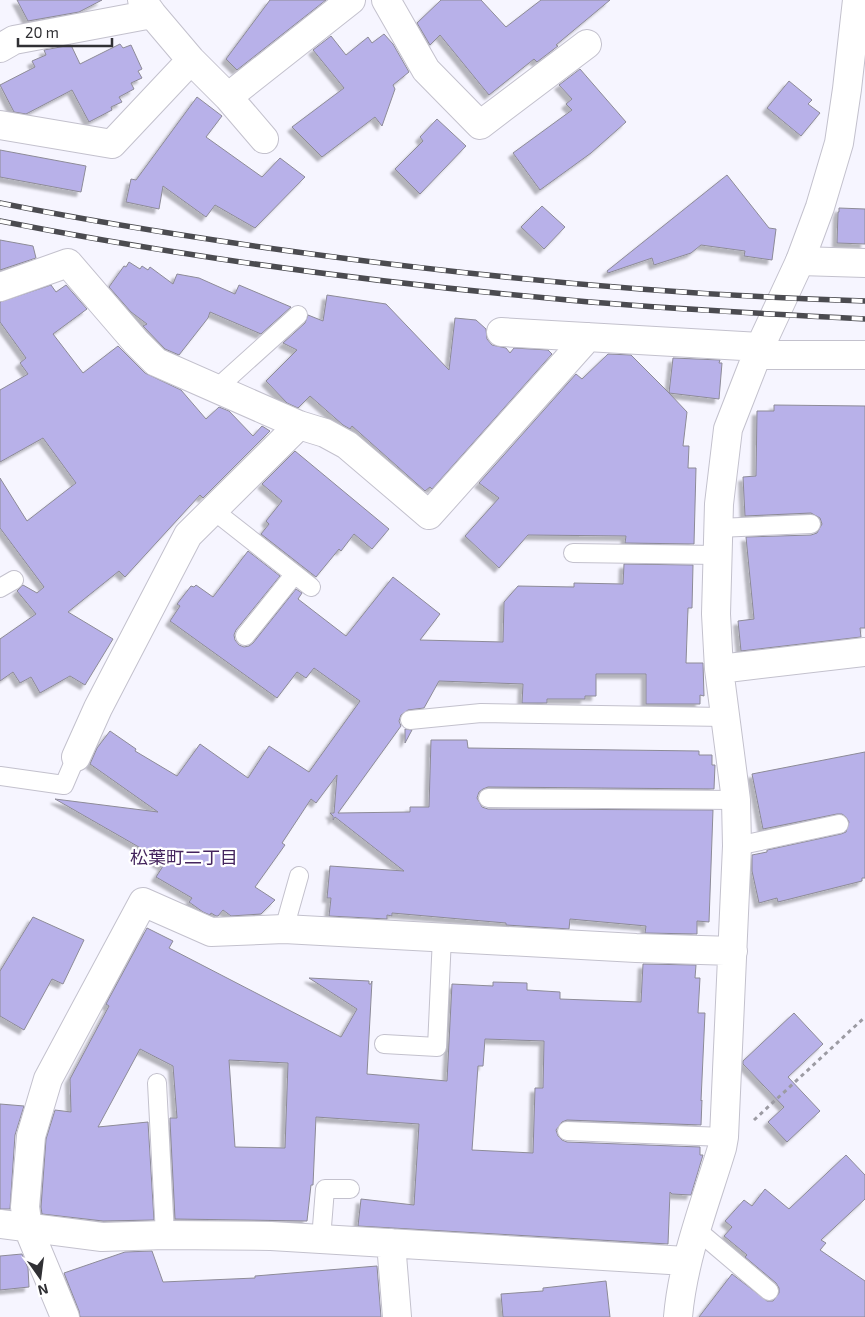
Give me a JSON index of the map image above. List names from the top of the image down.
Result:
{
  "districts": ["松葉町二丁目"],
  "scale_bar": "20 m",
  "north": "bottom"
}
